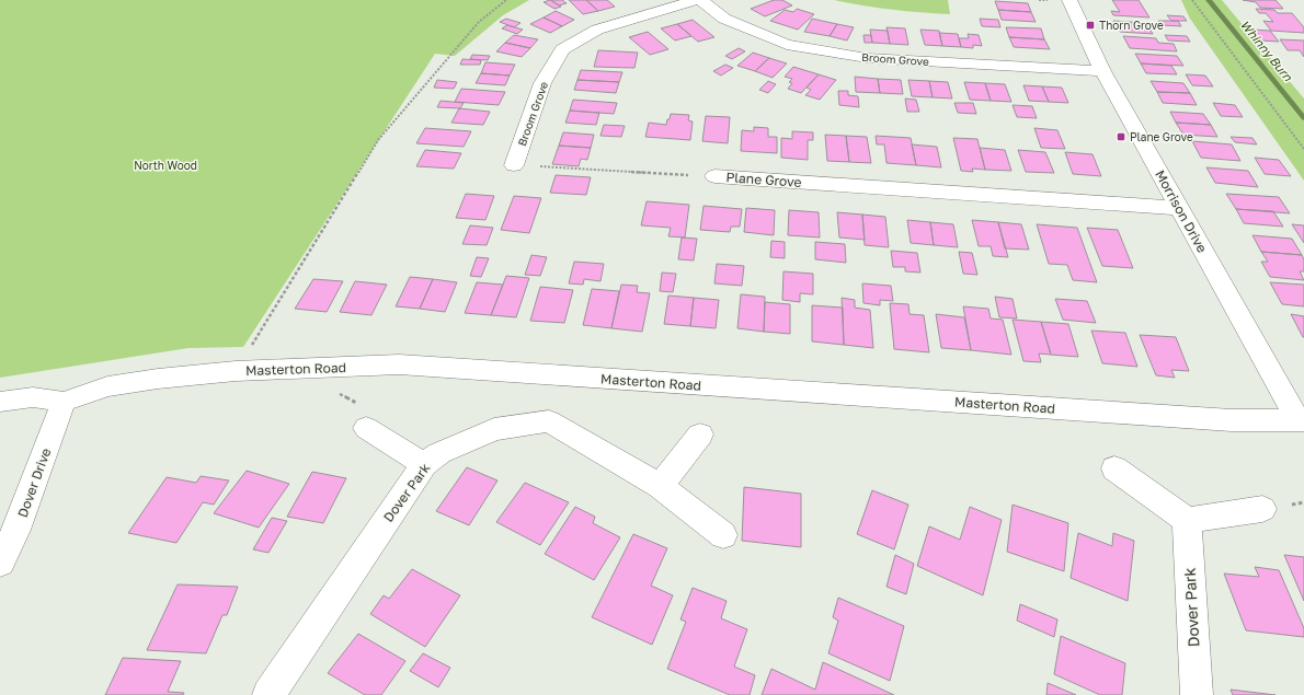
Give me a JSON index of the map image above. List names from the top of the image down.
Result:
{
  "streets": {
    "street": [
      "Broom Grove",
      "Plane Grove",
      "Morrison Drive",
      "Masterton Road",
      "Dover Drive",
      "Dover Park"
    ]
  },
  "crossings": [
    ["Broom Grove", "Morrison Drive"],
    ["Plane Grove", "Morrison Drive"],
    ["Morrison Drive", "Masterton Road"],
    ["Masterton Road", "Dover Drive"]
  ],
  "water": ["Whinny Burn"],
  "parks": ["North Wood"],
  "places": {
    "transit": ["Thorn Grove", "Plane Grove"]
  }
}
